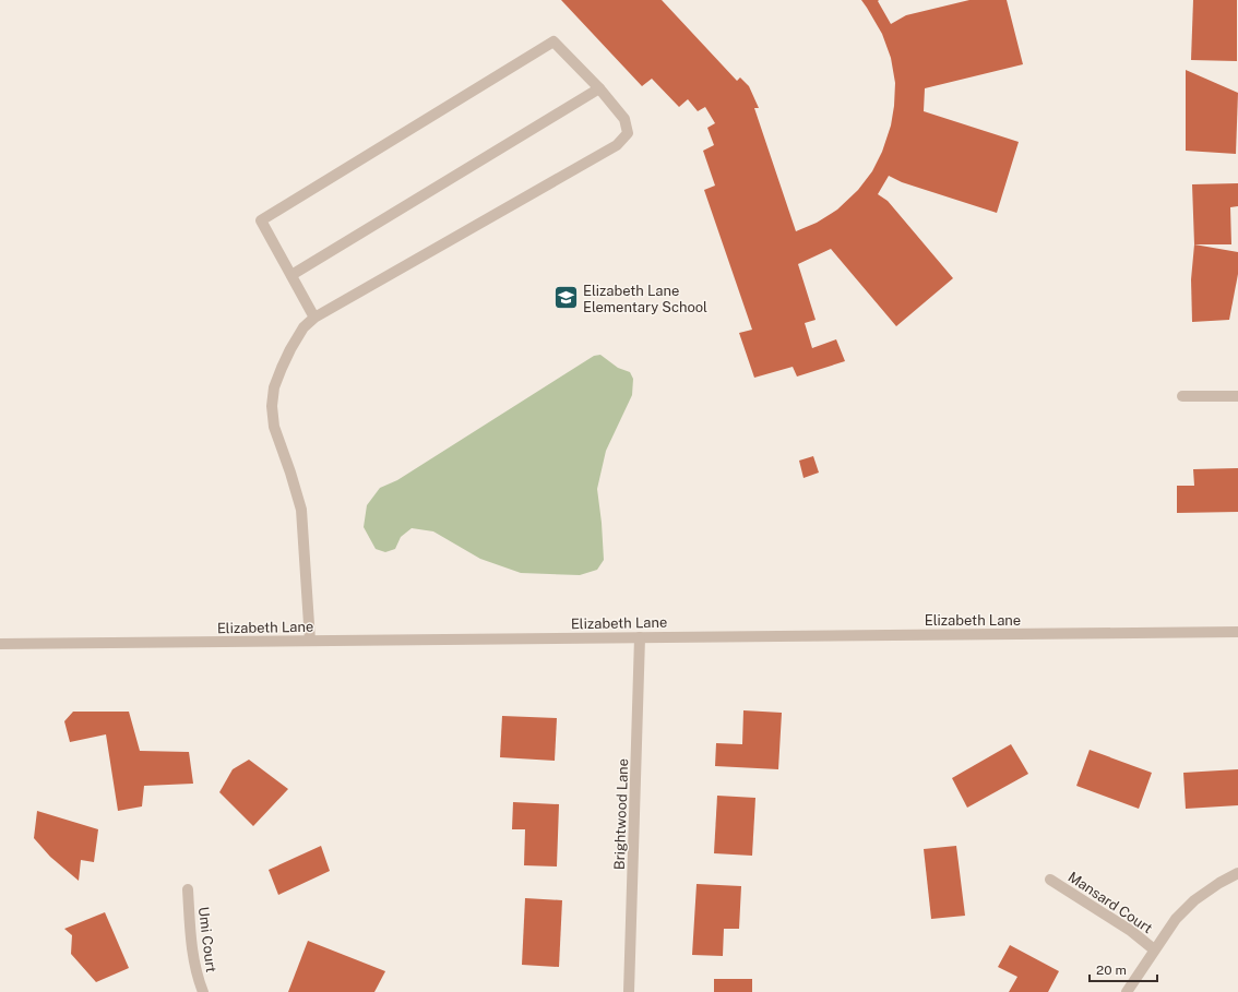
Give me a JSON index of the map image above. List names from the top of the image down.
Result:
{
  "streets": {
    "street": [
      "Elizabeth Lane",
      "Brightwood Lane",
      "Mansard Court",
      "Umi Court"
    ]
  },
  "crossings": [
    ["Elizabeth Lane", "Brightwood Lane"]
  ],
  "places": {
    "school or university": ["Elizabeth Lane Elementary School"]
  },
  "scale_bar": "20 m"
}
